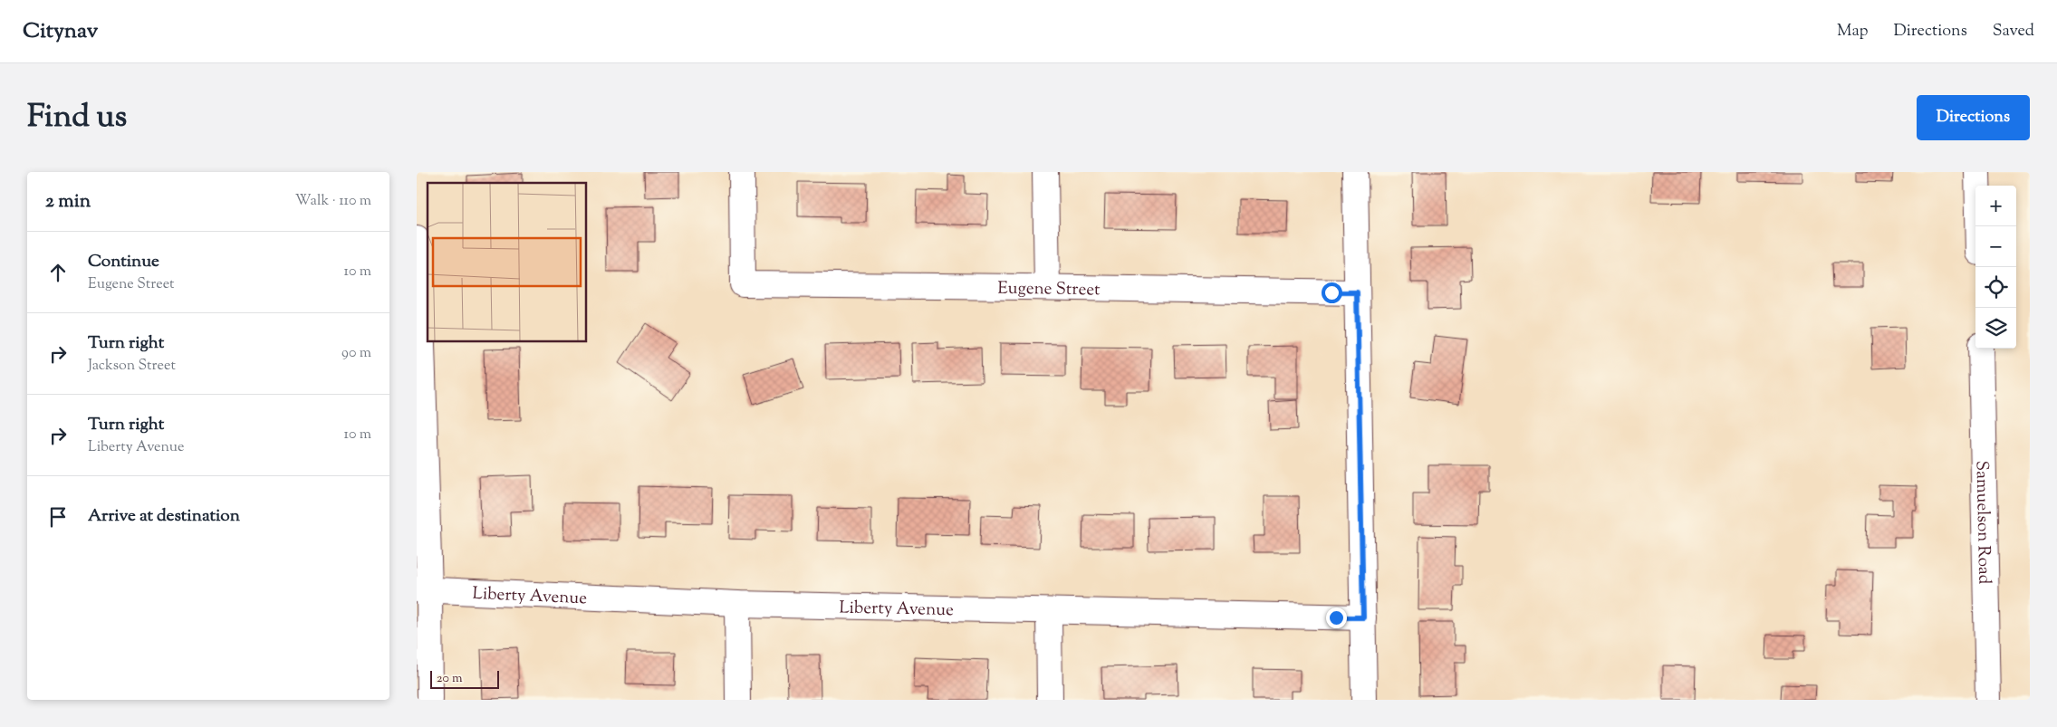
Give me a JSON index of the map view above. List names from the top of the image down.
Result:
{
  "streets": {
    "street": ["Eugene Street", "Samuelson Road", "Liberty Avenue"]
  },
  "scale_bar": "20 m",
  "page": {
    "header": "Citynav",
    "nav": ["Map", "Directions", "Saved"],
    "title": "Find us",
    "buttons": "Directions",
    "heading": ["2 min", "Walk · 110 m"],
    "map_buttons": ["+", "−"],
    "list": [
      ["Continue", "Eugene Street", "10 m"],
      ["Turn right", "Jackson Street", "90 m"],
      ["Turn right", "Liberty Avenue", "10 m"],
      "Arrive at destination"
    ],
    "scale": "20 m"
  }
}
